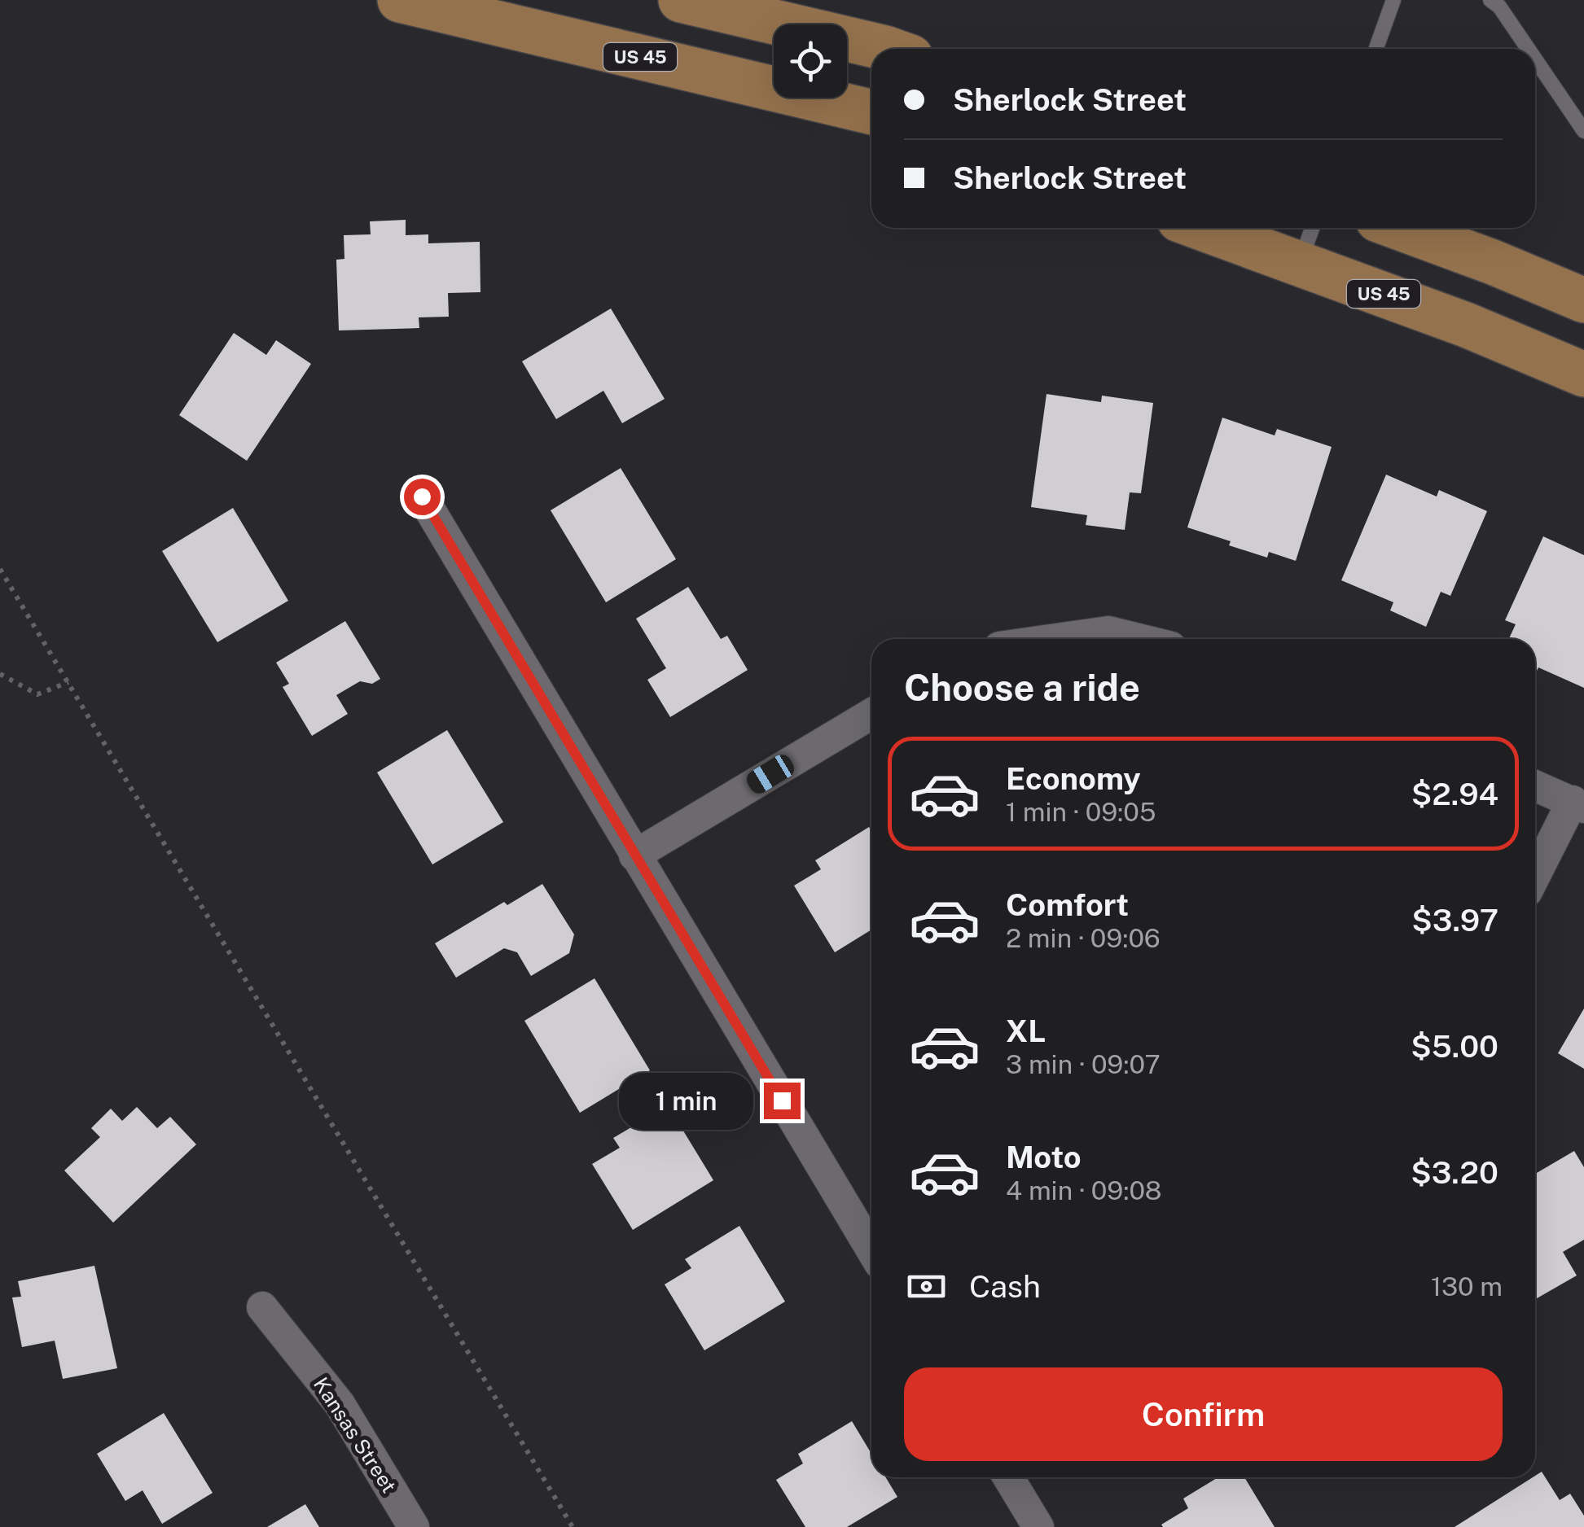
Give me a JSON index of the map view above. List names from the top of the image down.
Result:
{
  "streets": {
    "main road": ["US 45"],
    "street": ["Kansas Street"]
  },
  "page": {
    "banner": ["Sherlock Street", "Sherlock Street"],
    "heading": "Choose a ride",
    "list": [
      {
        "name": "Economy",
        "note": "1 min · 09:05",
        "value": "$2.94"
      },
      {
        "name": "Comfort",
        "note": "2 min · 09:06",
        "value": "$3.97"
      },
      {
        "name": "XL",
        "note": "3 min · 09:07",
        "value": "$5.00"
      },
      {
        "name": "Moto",
        "note": "4 min · 09:08",
        "value": "$3.20"
      }
    ],
    "bubble": "1 min",
    "pay": ["Cash", "130 m"],
    "buttons": "Confirm"
  }
}
